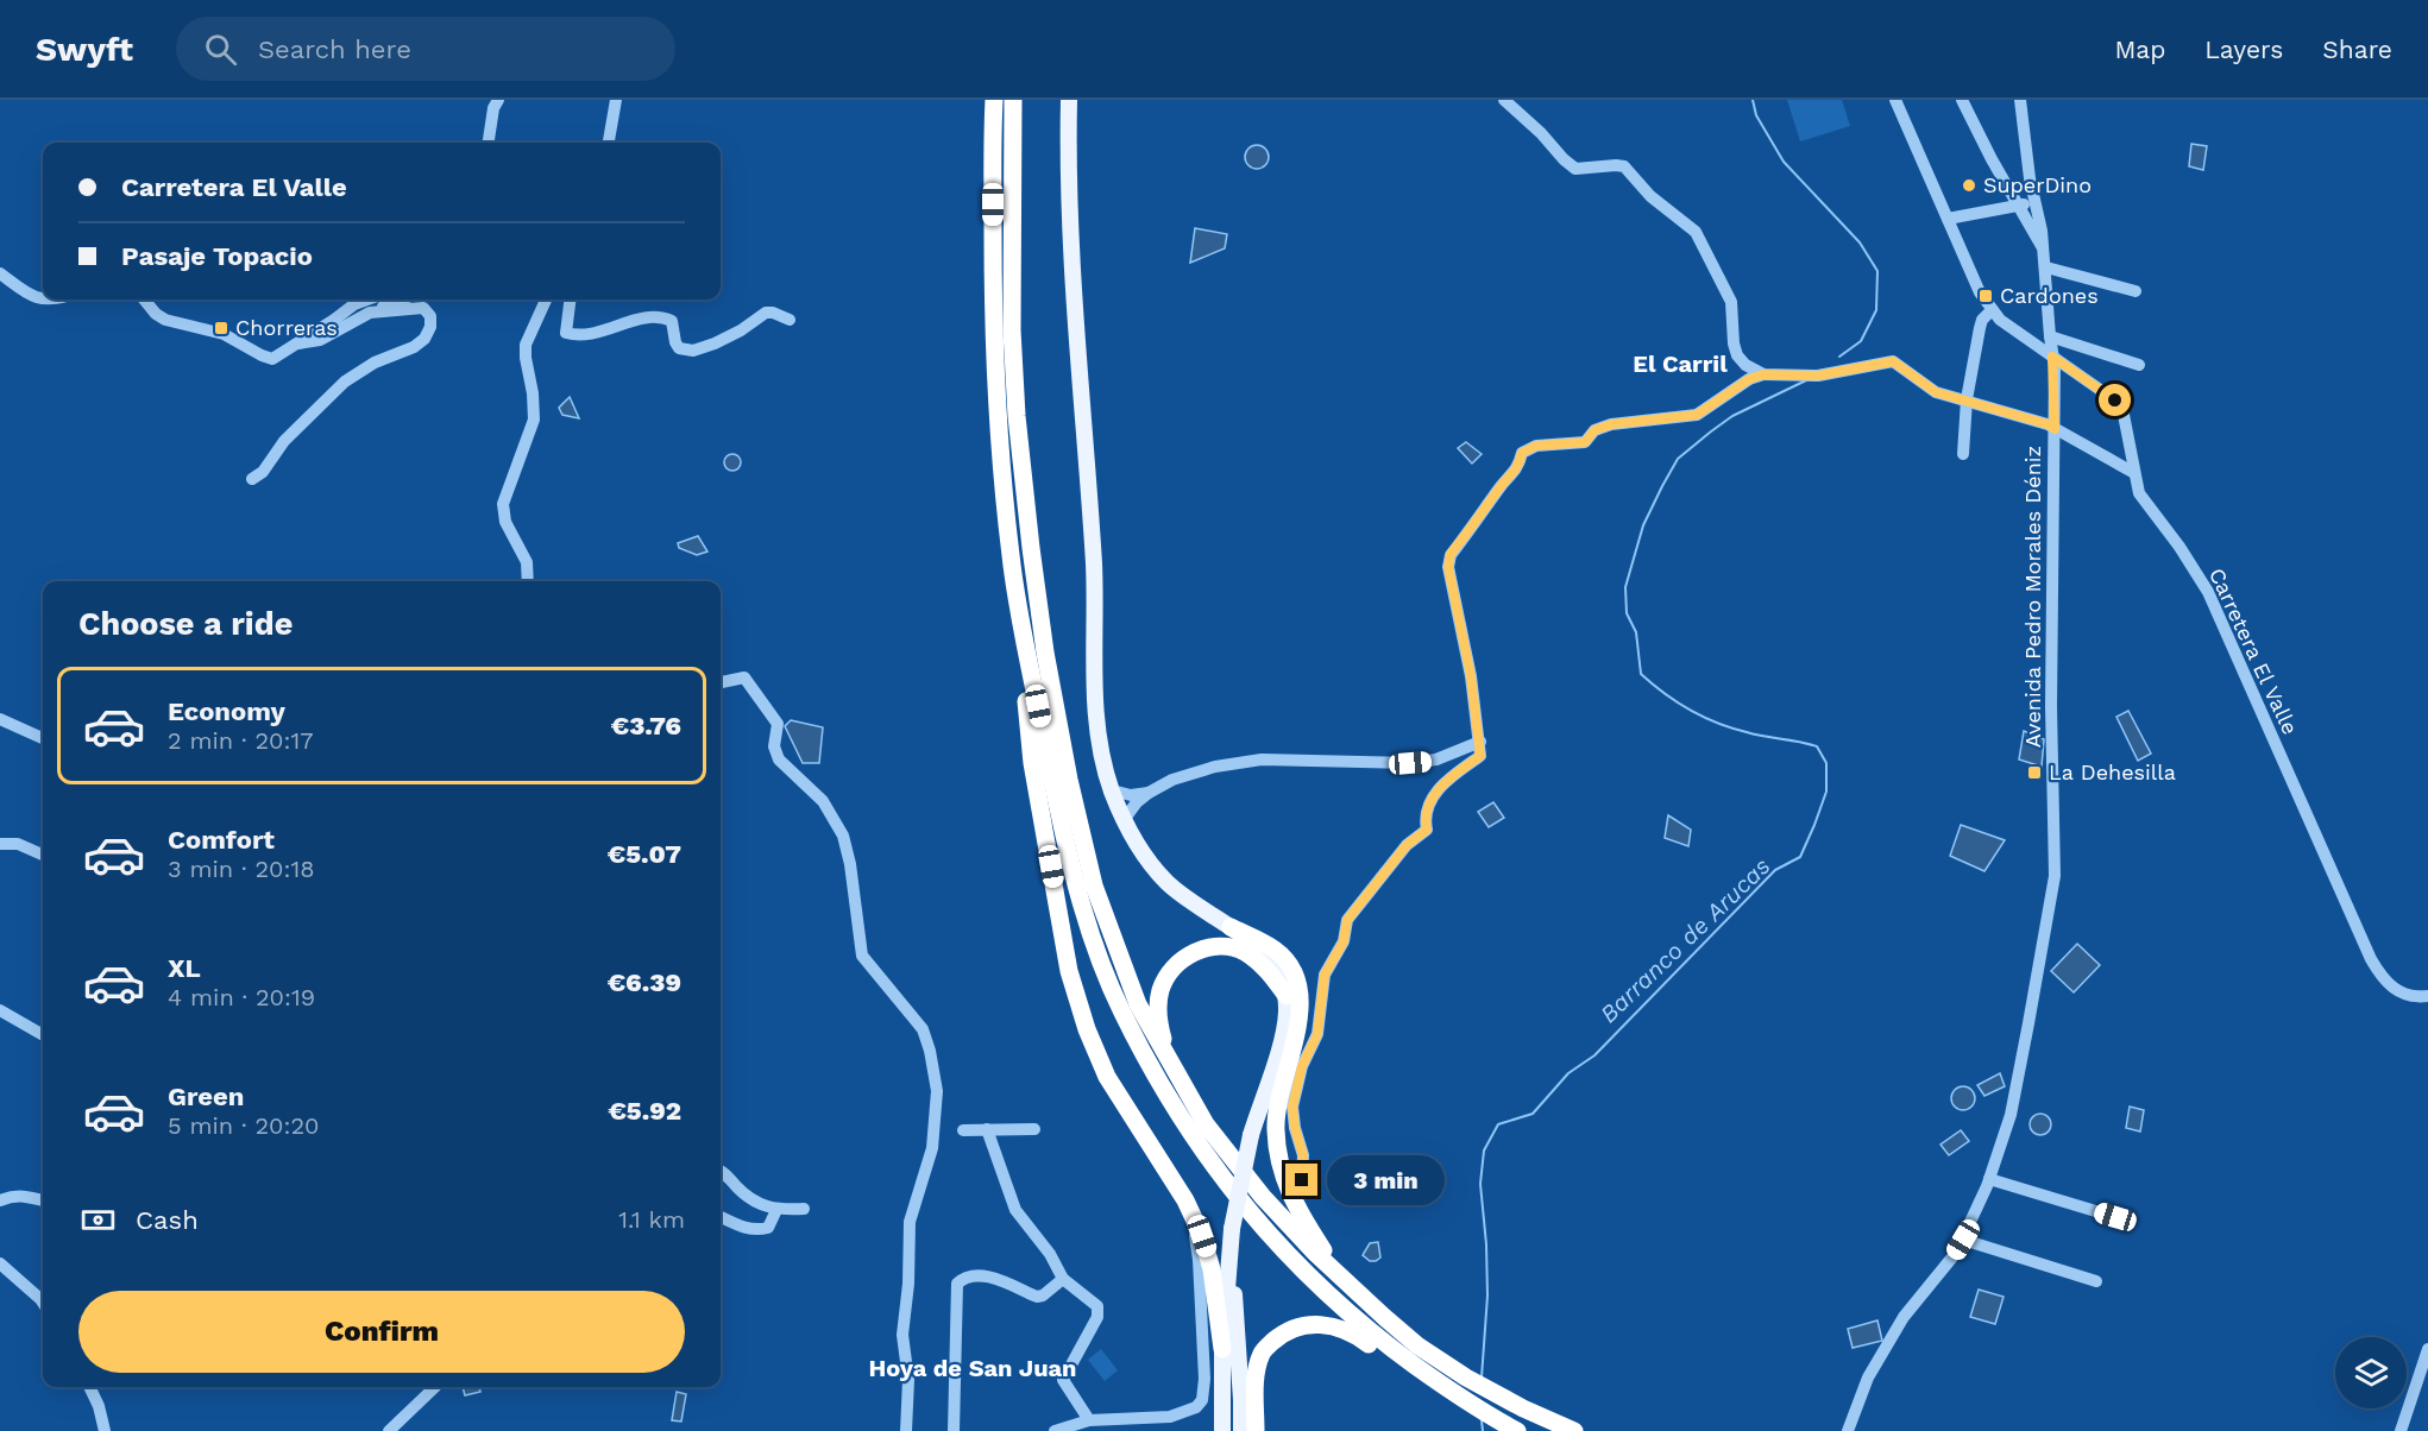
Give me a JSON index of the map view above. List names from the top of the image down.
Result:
{
  "streets": {
    "street": ["Avenida Pedro Morales Déniz", "Carretera El Valle"]
  },
  "crossings": [
    ["Avenida Pedro Morales Déniz", "Carretera El Valle"]
  ],
  "districts": ["El Carril", "Hoya de San Juan"],
  "water": ["Barranco de Arucas"],
  "places": {
    "other": ["SuperDino"],
    "transit": ["Cardones", "Chorreras", "La Dehesilla"]
  },
  "page": {
    "header": "Swyft",
    "search": "Search here",
    "nav": ["Map", "Layers", "Share"],
    "banner": ["Carretera El Valle", "Pasaje Topacio"],
    "heading": "Choose a ride",
    "list": [
      {
        "name": "Economy",
        "note": "2 min · 20:17",
        "value": "€3.76"
      },
      {
        "name": "Comfort",
        "note": "3 min · 20:18",
        "value": "€5.07"
      },
      {
        "name": "XL",
        "note": "4 min · 20:19",
        "value": "€6.39"
      },
      {
        "name": "Green",
        "note": "5 min · 20:20",
        "value": "€5.92"
      }
    ],
    "bubble": "3 min",
    "pay": ["Cash", "1.1 km"],
    "buttons": "Confirm"
  }
}
